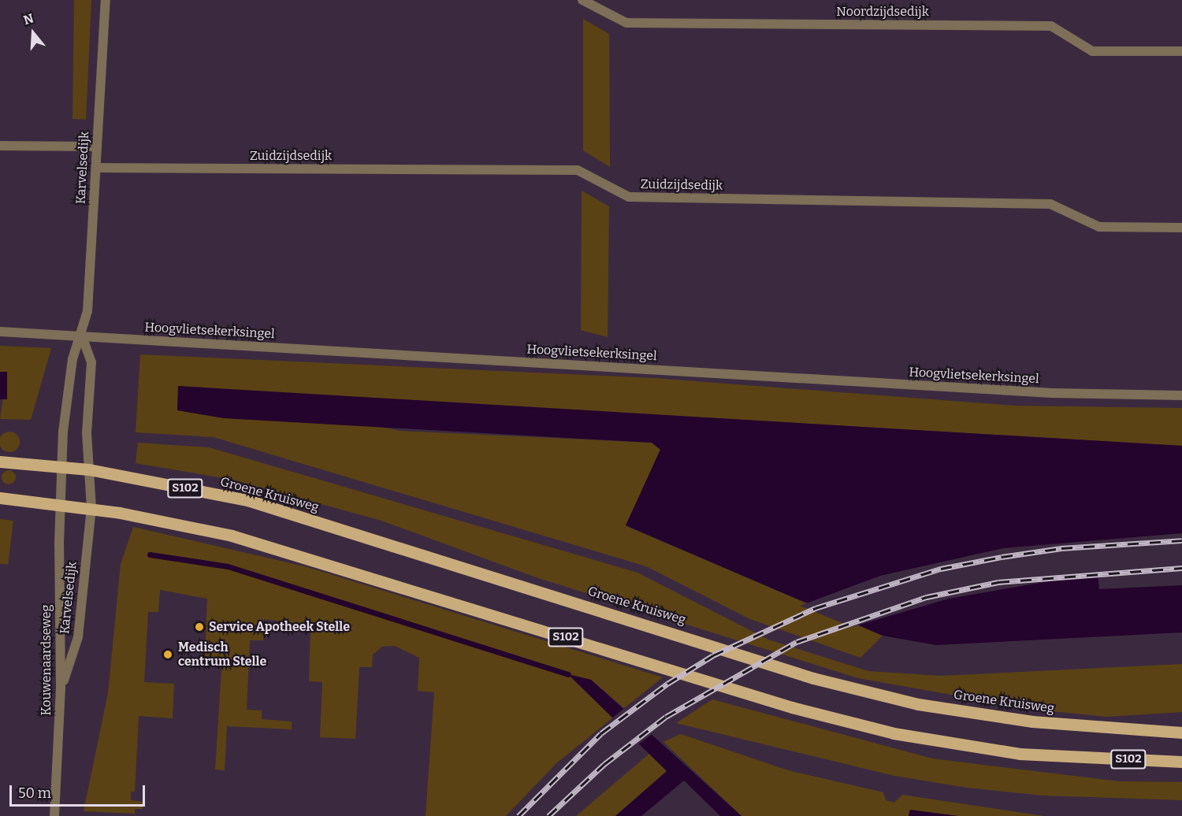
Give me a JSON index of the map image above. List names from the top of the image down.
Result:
{
  "streets": {
    "main road": ["S102", "Groene Kruisweg"],
    "street": [
      "Noordzijdsedijk",
      "Zuidzijdsedijk",
      "Karvelsedijk",
      "Hoogvlietsekerksingel",
      "Kouwenaardseweg"
    ]
  },
  "crossings": [
    ["Zuidzijdsedijk", "Karvelsedijk"],
    ["Karvelsedijk", "Hoogvlietsekerksingel"],
    ["Karvelsedijk", "S102"],
    ["Karvelsedijk", "Groene Kruisweg"],
    ["Karvelsedijk", "Kouwenaardseweg"],
    ["S102", "Kouwenaardseweg"]
  ],
  "places": ["Service Apotheek Stelle", "Medisch centrum Stelle"],
  "scale_bar": "50 m",
  "north": "top"
}
